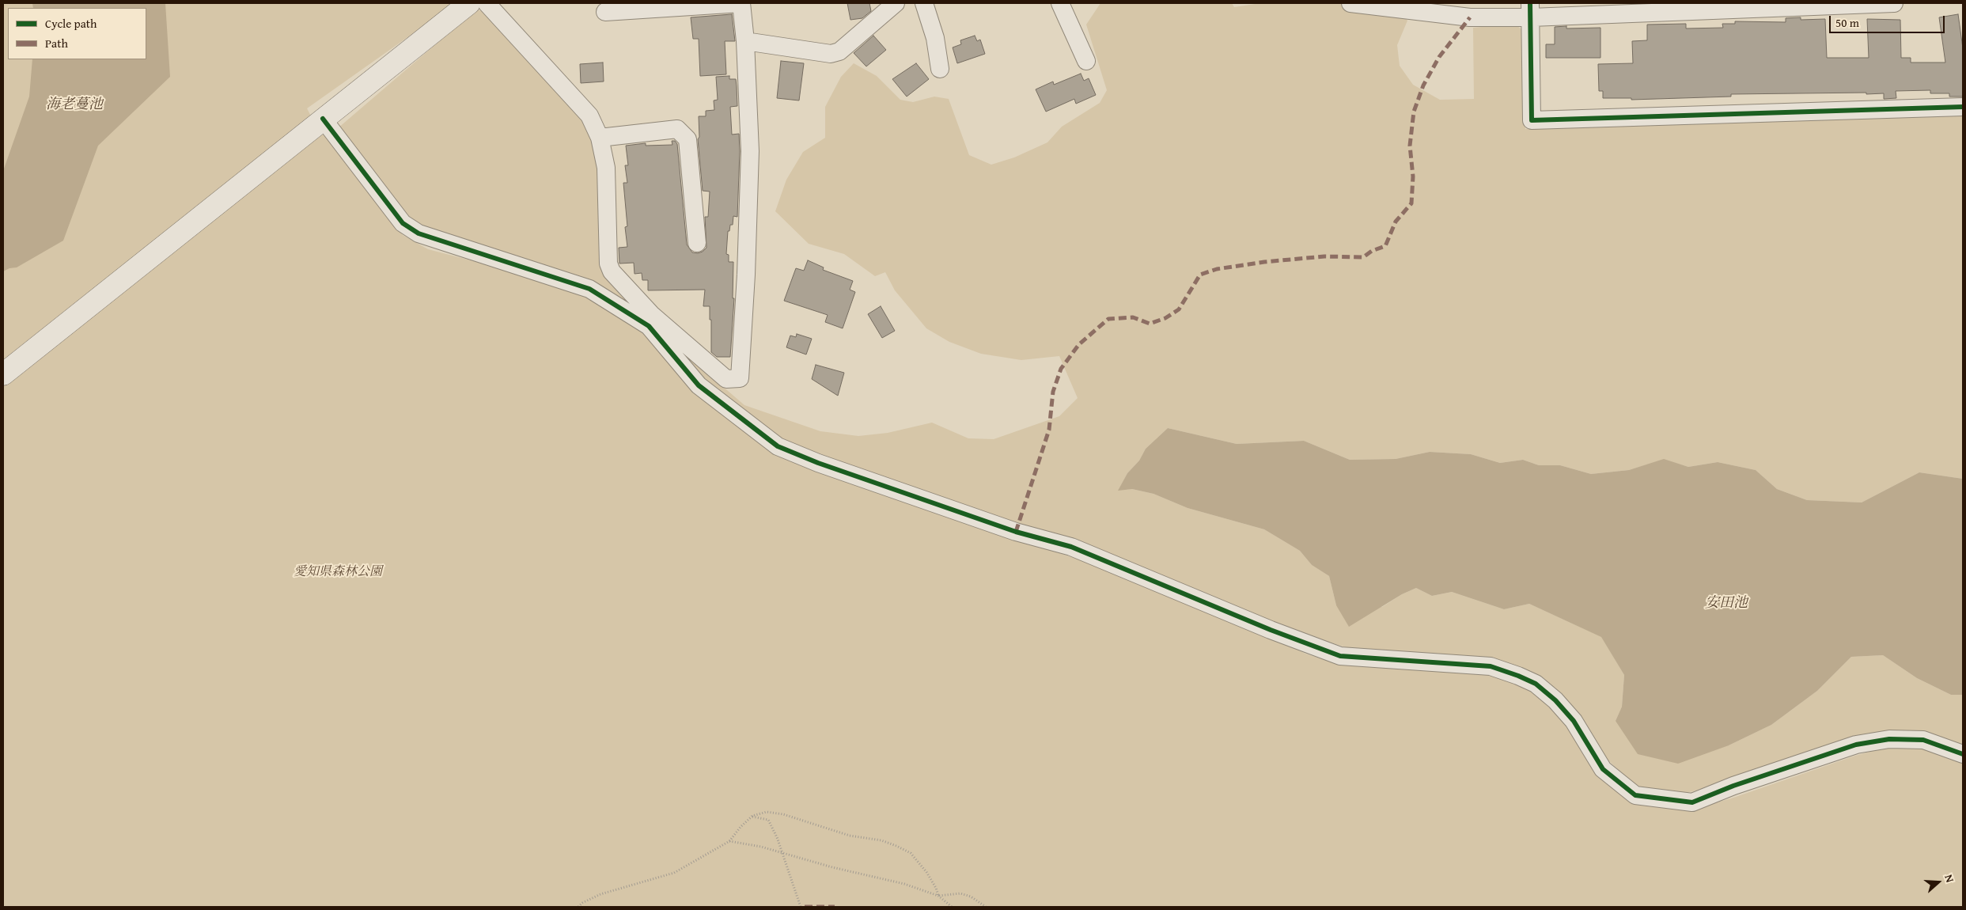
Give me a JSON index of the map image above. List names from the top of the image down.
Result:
{
  "water": ["海老蔓池", "安田池"],
  "parks": ["愛知県森林公園"],
  "legend": ["Cycle path", "Path"],
  "scale_bar": "50 m",
  "north": "right"
}
